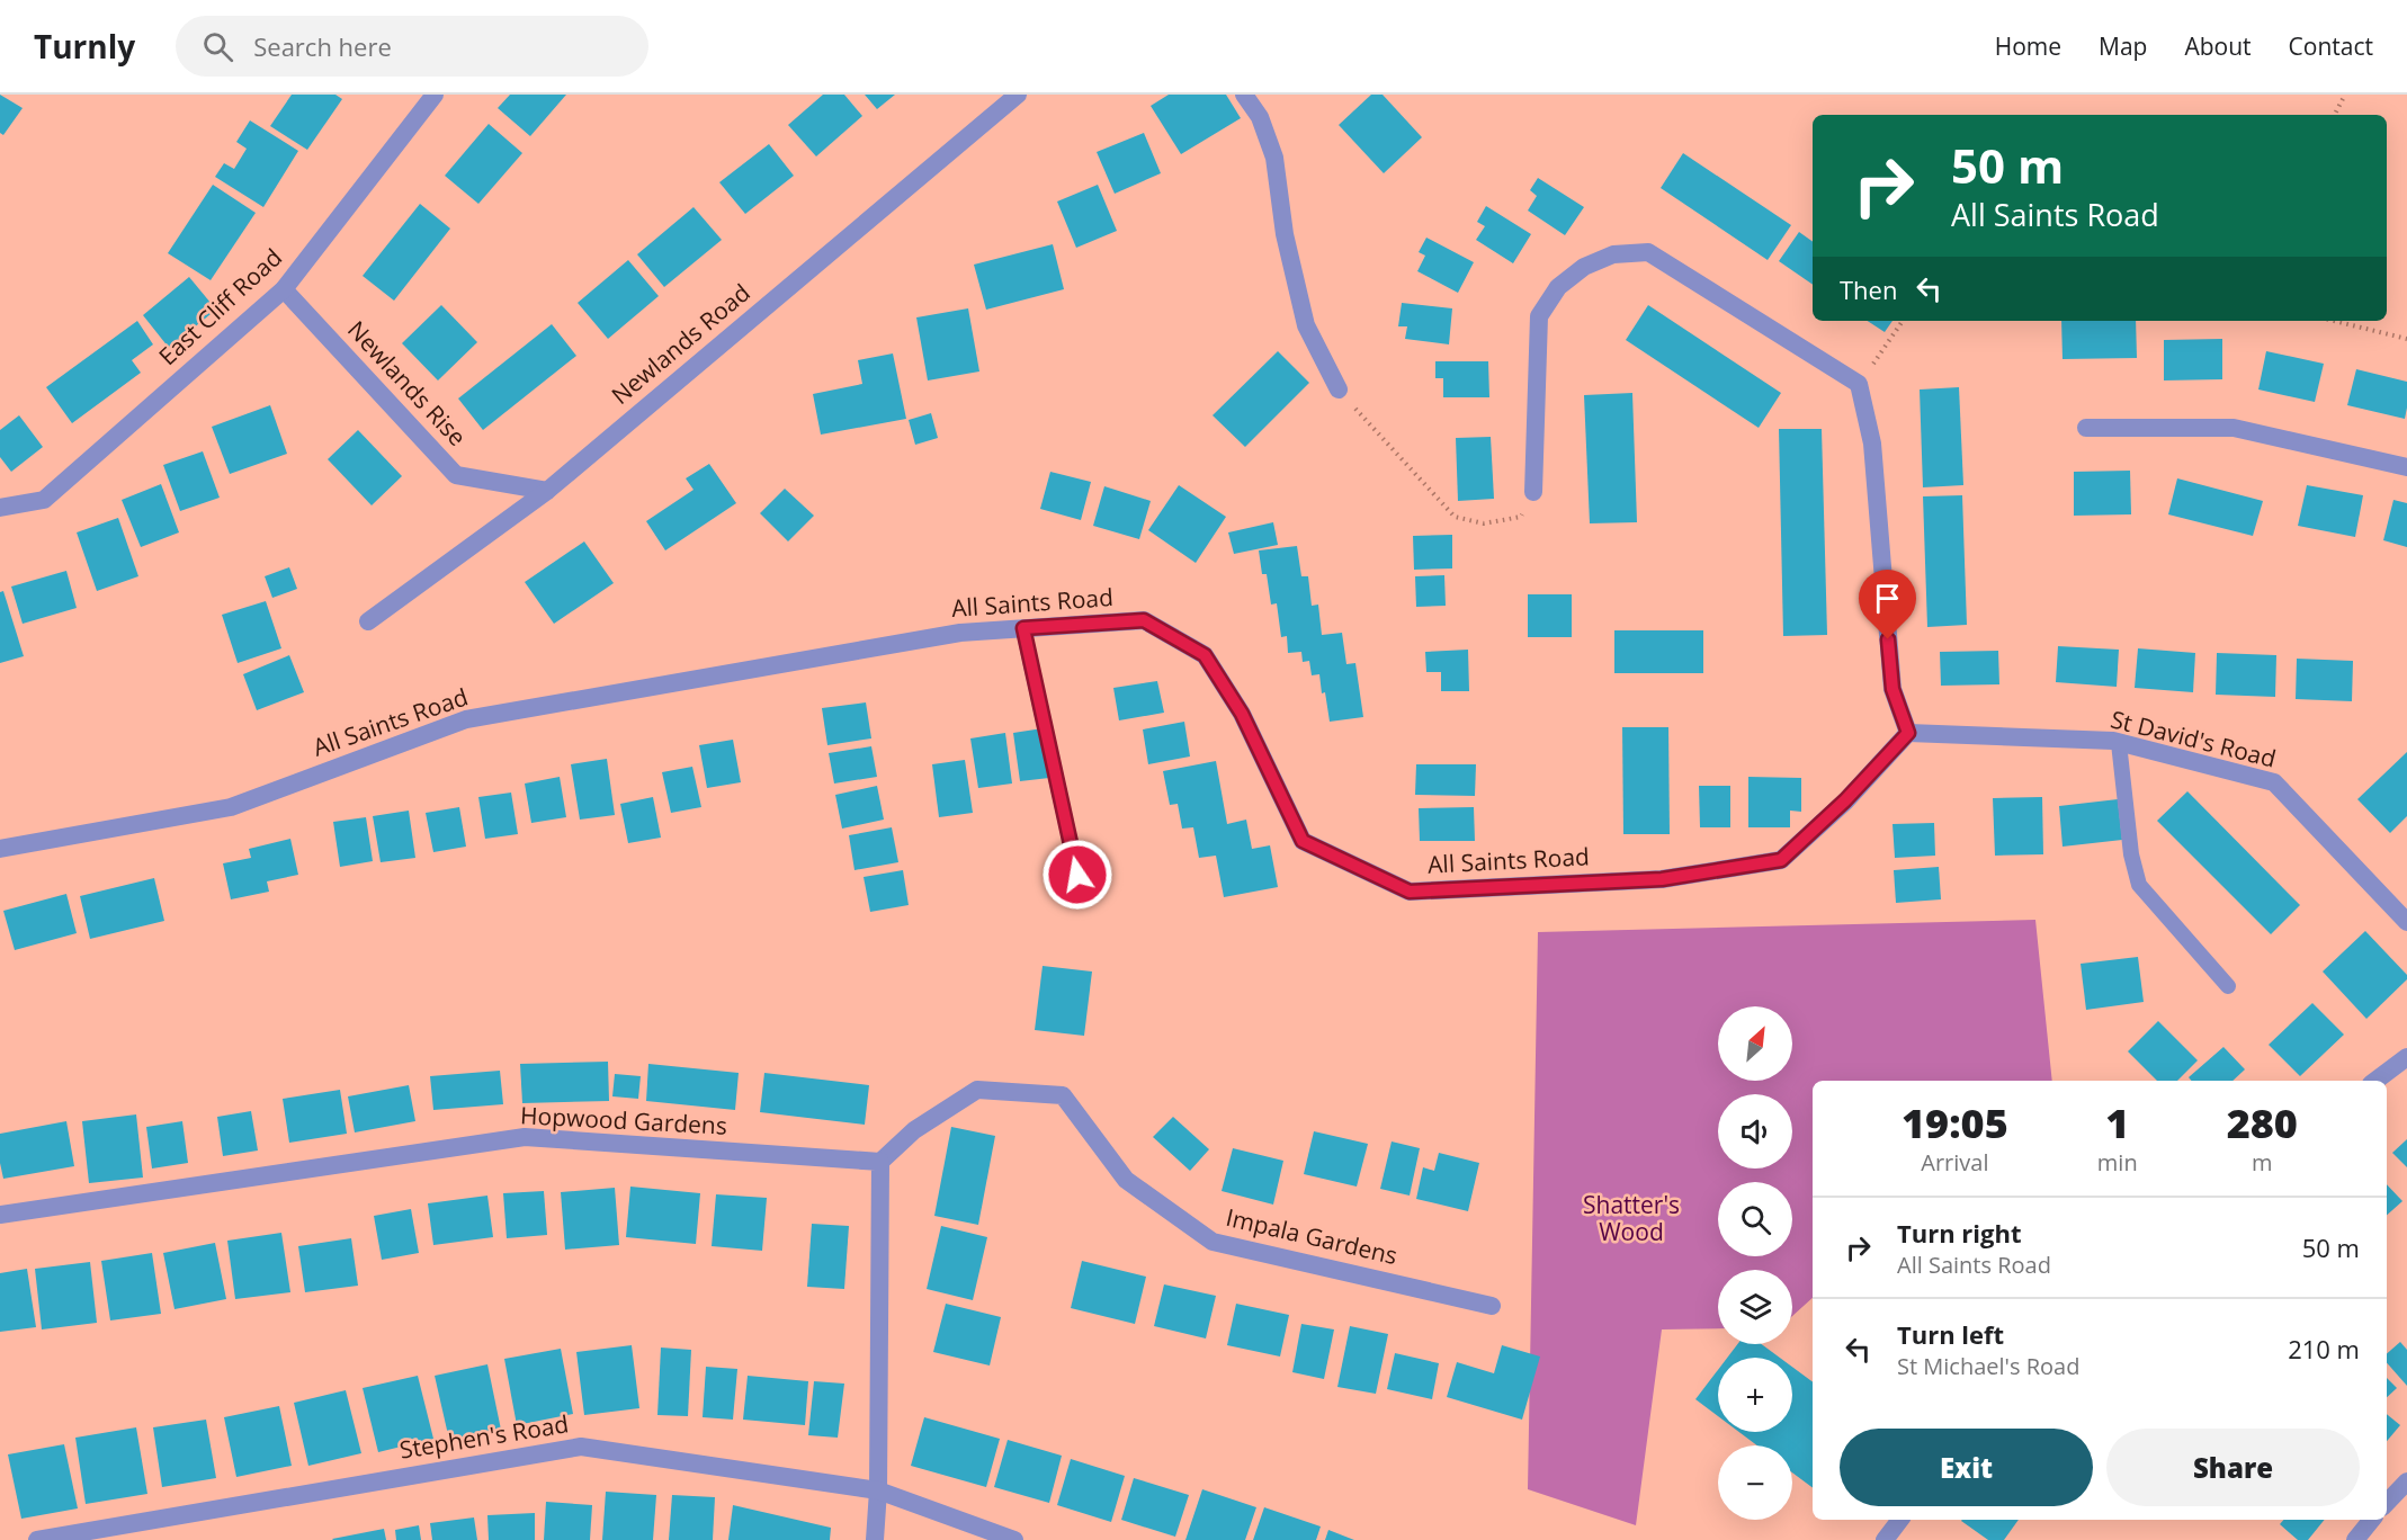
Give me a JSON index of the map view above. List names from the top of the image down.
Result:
{
  "streets": {
    "street": [
      "East Cliff Road",
      "Newlands Road",
      "Newlands Rise",
      "All Saints Road",
      "St David's Road",
      "Hopwood Gardens",
      "Impala Gardens",
      "Stephen's Road"
    ]
  },
  "crossings": [
    ["East Cliff Road", "Newlands Rise"],
    ["Newlands Road", "Newlands Rise"],
    ["All Saints Road", "St David's Road"],
    ["Hopwood Gardens", "Impala Gardens"]
  ],
  "parks": ["Shatter's Wood"],
  "north": "top right",
  "page": {
    "header": "Turnly",
    "search": "Search here",
    "nav": [
      "Home",
      "Map",
      "About",
      "Contact"
    ],
    "turn": ["50 m", "All Saints Road"],
    "then": "Then",
    "map_buttons": ["+", "−"],
    "eta": [
      "19:05",
      "Arrival",
      "1",
      "min",
      "280",
      "m"
    ],
    "list": [
      {
        "name": "Turn right",
        "note": "All Saints Road",
        "value": "50 m"
      },
      {
        "name": "Turn left",
        "note": "St Michael's Road",
        "value": "210 m"
      }
    ],
    "buttons": ["Exit", "Share"]
  }
}
